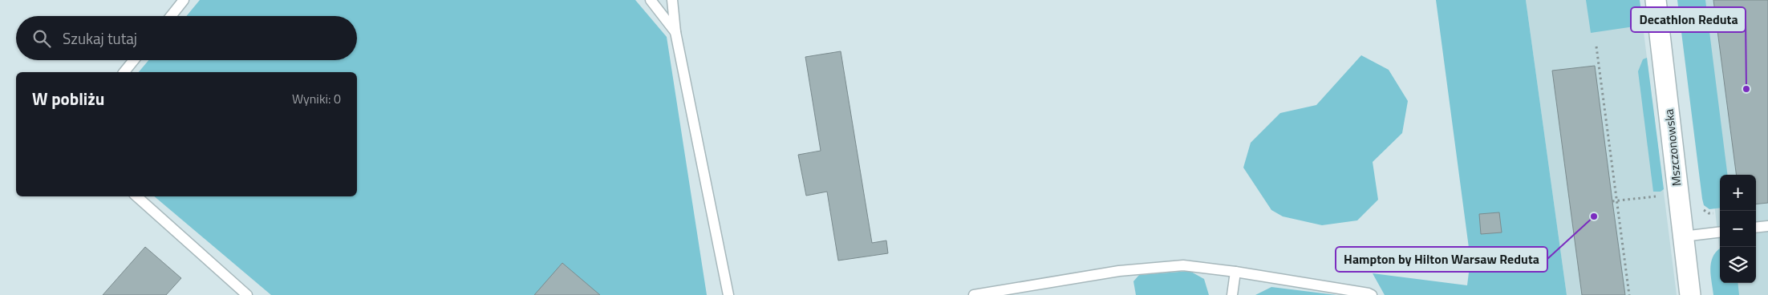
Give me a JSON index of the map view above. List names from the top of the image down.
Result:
{
  "streets": {
    "street": ["Mszczonowska"]
  },
  "places": ["Decathlon Reduta", "Hampton by Hilton Warsaw Reduta"],
  "page": {
    "search": "Szukaj tutaj",
    "heading": ["W pobliżu", "Wyniki: 0"],
    "map_buttons": ["+", "−"]
  }
}
